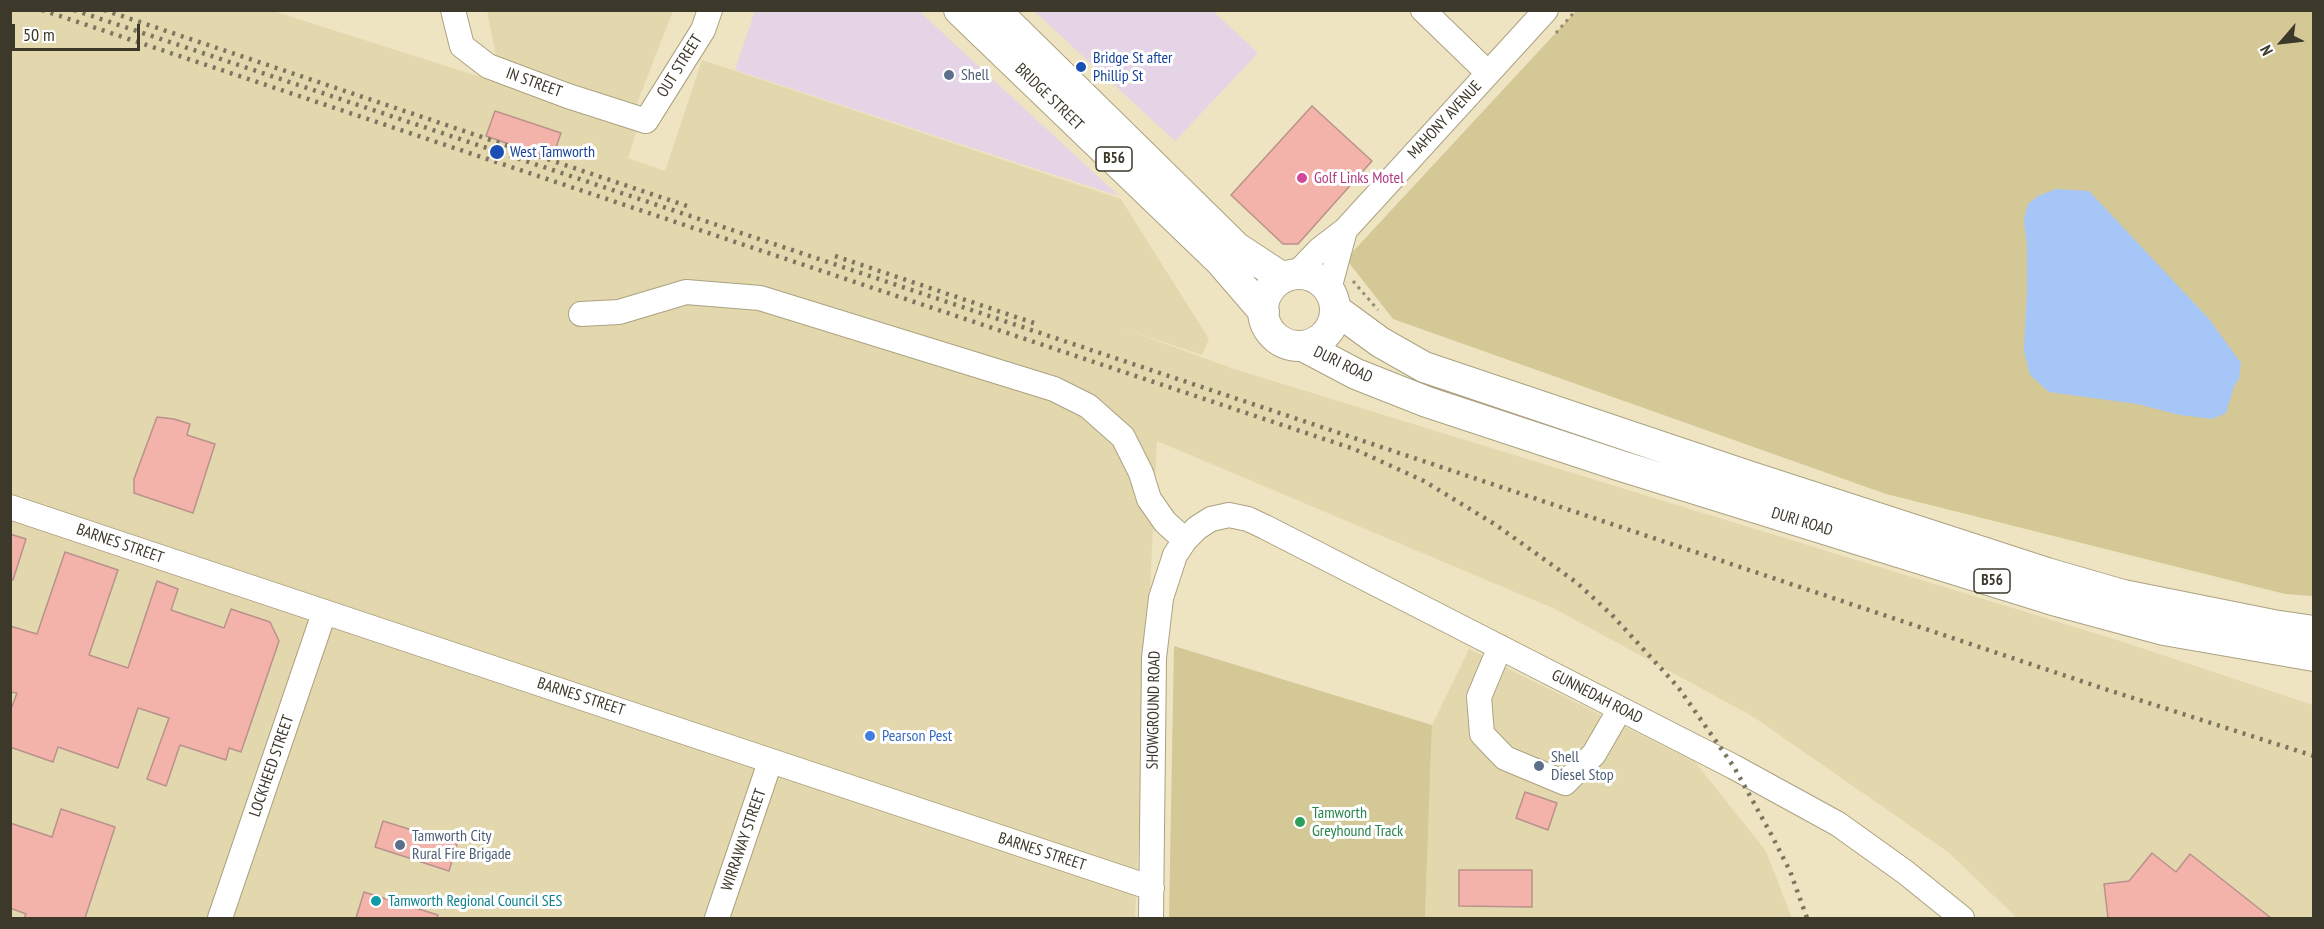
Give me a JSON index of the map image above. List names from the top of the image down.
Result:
{
  "streets": {
    "main road": ["BRIDGE STREET", "B56", "DURI ROAD"],
    "street": [
      "OUT STREET",
      "IN STREET",
      "MAHONY AVENUE",
      "BARNES STREET",
      "GUNNEDAH ROAD",
      "SHOWGROUND ROAD",
      "LOCKHEED STREET",
      "WIRRAWAY STREET"
    ]
  },
  "crossings": [
    ["OUT STREET", "IN STREET"],
    ["BRIDGE STREET", "MAHONY AVENUE"],
    ["BRIDGE STREET", "B56"],
    ["BRIDGE STREET", "DURI ROAD"],
    ["MAHONY AVENUE", "B56"],
    ["MAHONY AVENUE", "DURI ROAD"],
    ["B56", "DURI ROAD"],
    ["BARNES STREET", "SHOWGROUND ROAD"],
    ["BARNES STREET", "LOCKHEED STREET"],
    ["BARNES STREET", "WIRRAWAY STREET"],
    ["GUNNEDAH ROAD", "SHOWGROUND ROAD"]
  ],
  "places": [
    "Bridge St after Phillip St",
    "Shell",
    "West Tamworth",
    "Golf Links Motel",
    "Pearson Pest",
    "Shell Diesel Stop",
    "Tamworth Greyhound Track",
    "Tamworth City Rural Fire Brigade",
    "Tamworth Regional Council SES"
  ],
  "scale_bar": "50 m",
  "north": "bottom left"
}
